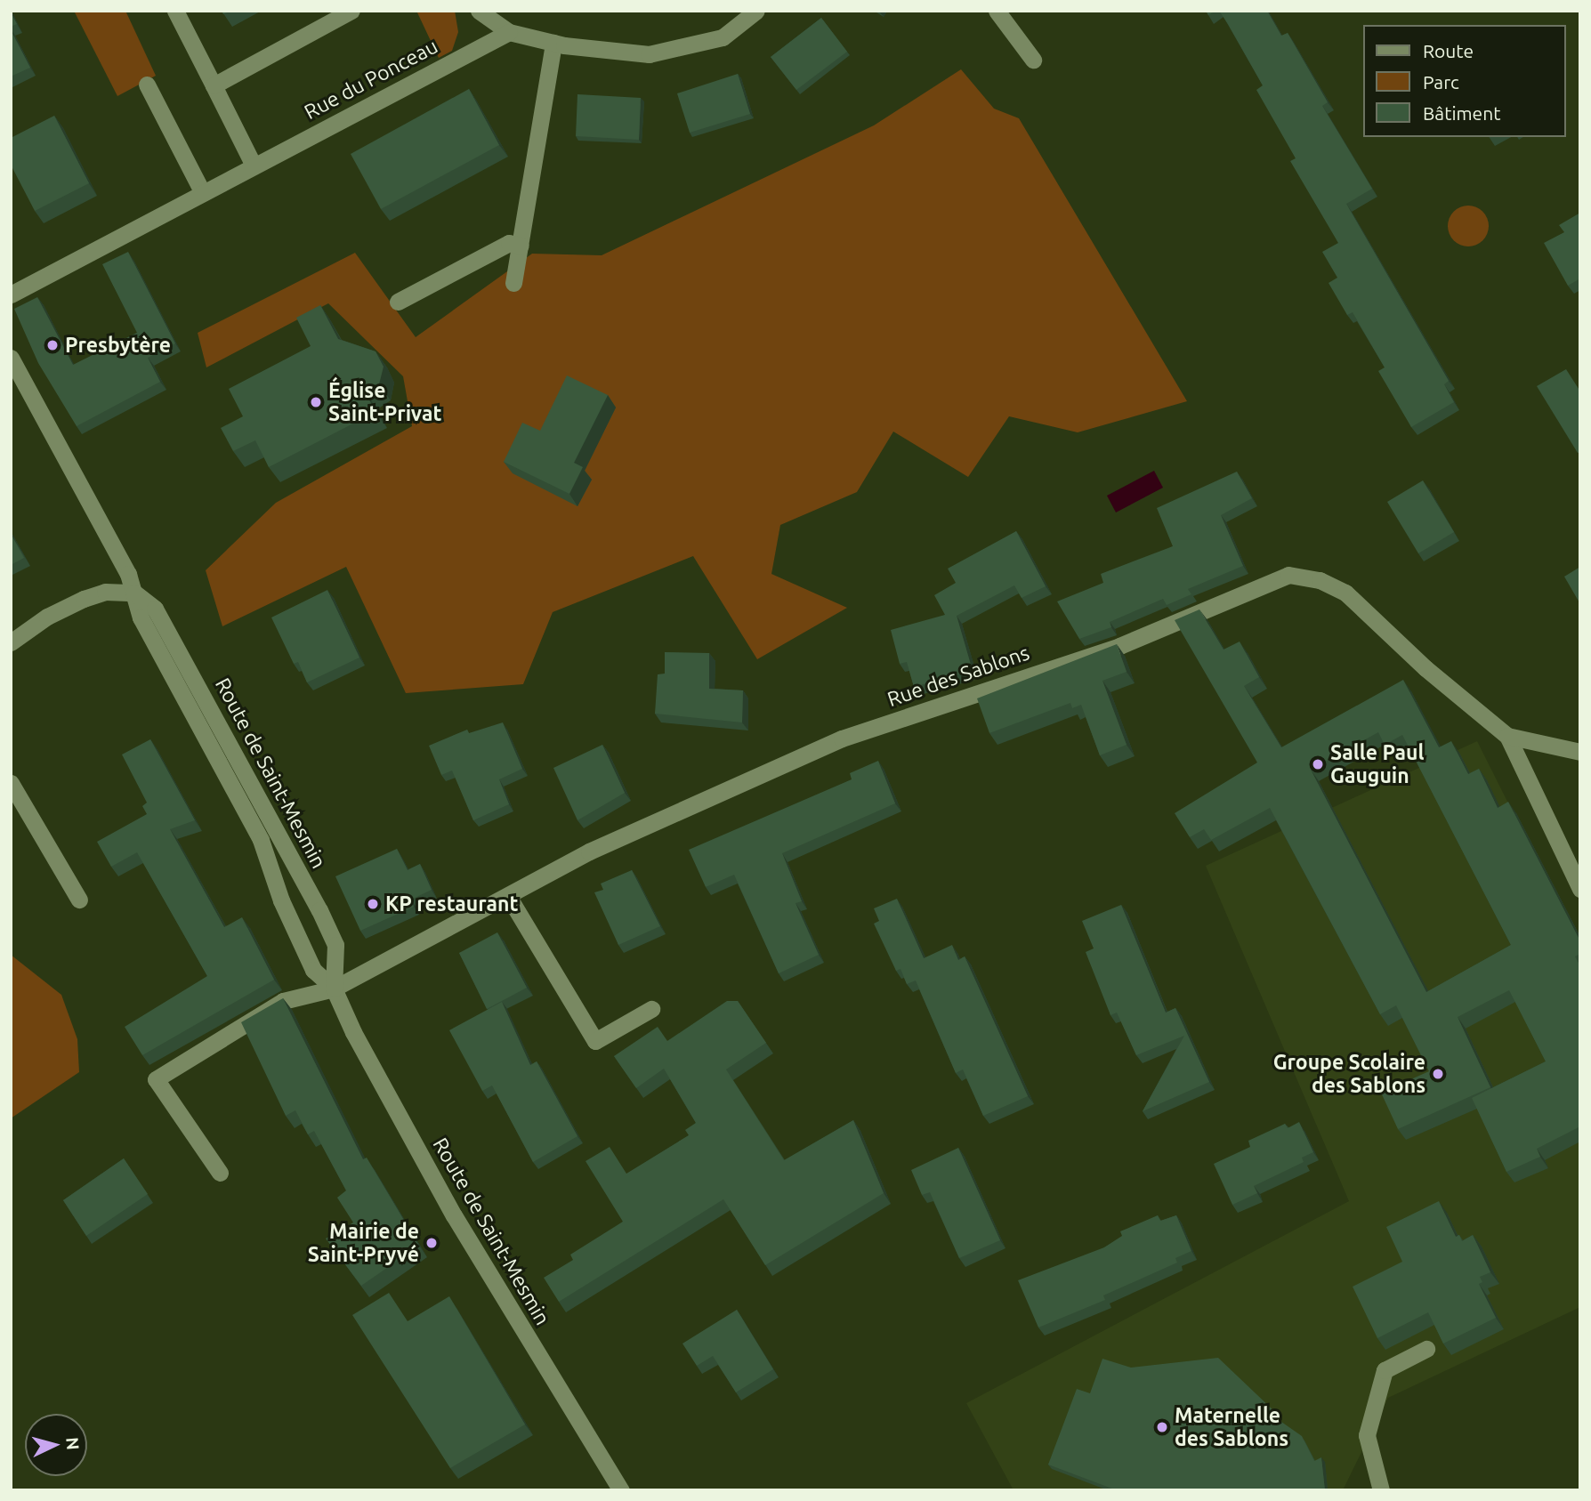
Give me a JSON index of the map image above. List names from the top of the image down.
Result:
{
  "streets": {
    "street": ["Rue du Ponceau", "Rue des Sablons", "Route de Saint-Mesmin"]
  },
  "crossings": [
    ["Rue des Sablons", "Route de Saint-Mesmin"]
  ],
  "places": [
    "Presbytère",
    "Église Saint-Privat",
    "Salle Paul Gauguin",
    "KP restaurant",
    "Groupe Scolaire des Sablons",
    "Mairie de Saint-Pryvé",
    "Maternelle des Sablons"
  ],
  "legend": ["Route", "Parc", "Bâtiment"],
  "north": "right"
}
